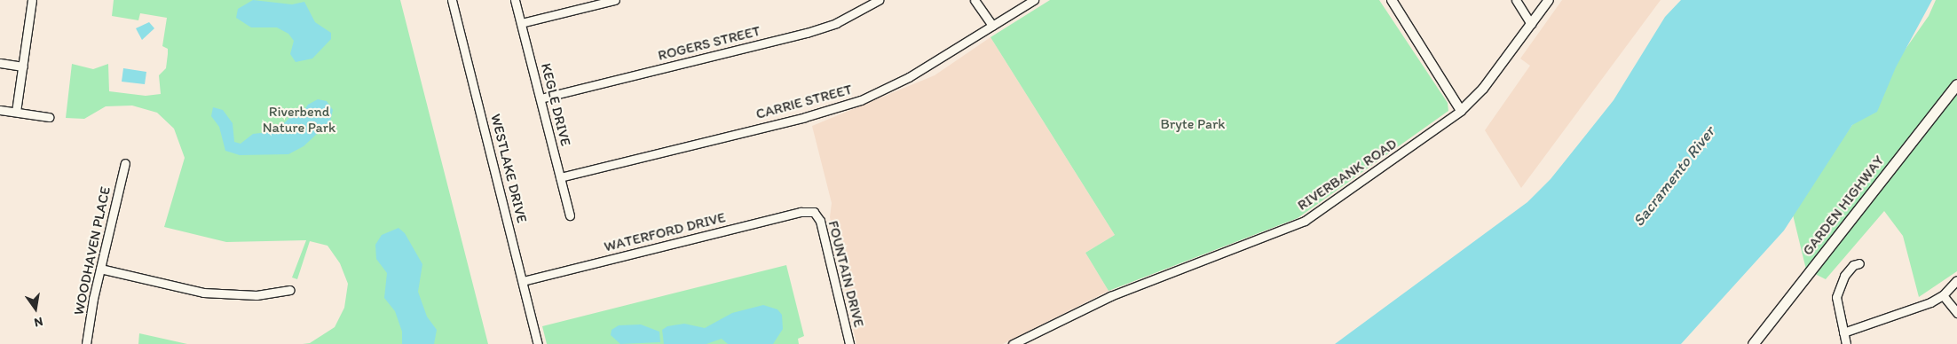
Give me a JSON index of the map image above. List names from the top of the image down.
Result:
{
  "streets": {
    "main road": ["GARDEN HIGHWAY"],
    "street": [
      "ROGERS STREET",
      "CARRIE STREET",
      "KEGLE DRIVE",
      "WESTLAKE DRIVE",
      "RIVERBANK ROAD",
      "WATERFORD DRIVE",
      "WOODHAVEN PLACE",
      "FOUNTAIN DRIVE"
    ]
  },
  "crossings": [
    ["ROGERS STREET", "KEGLE DRIVE"],
    ["CARRIE STREET", "KEGLE DRIVE"],
    ["WESTLAKE DRIVE", "WATERFORD DRIVE"],
    ["WATERFORD DRIVE", "FOUNTAIN DRIVE"]
  ],
  "water": ["Sacramento River"],
  "parks": ["Riverbend Nature Park", "Bryte Park"],
  "north": "bottom"
}
